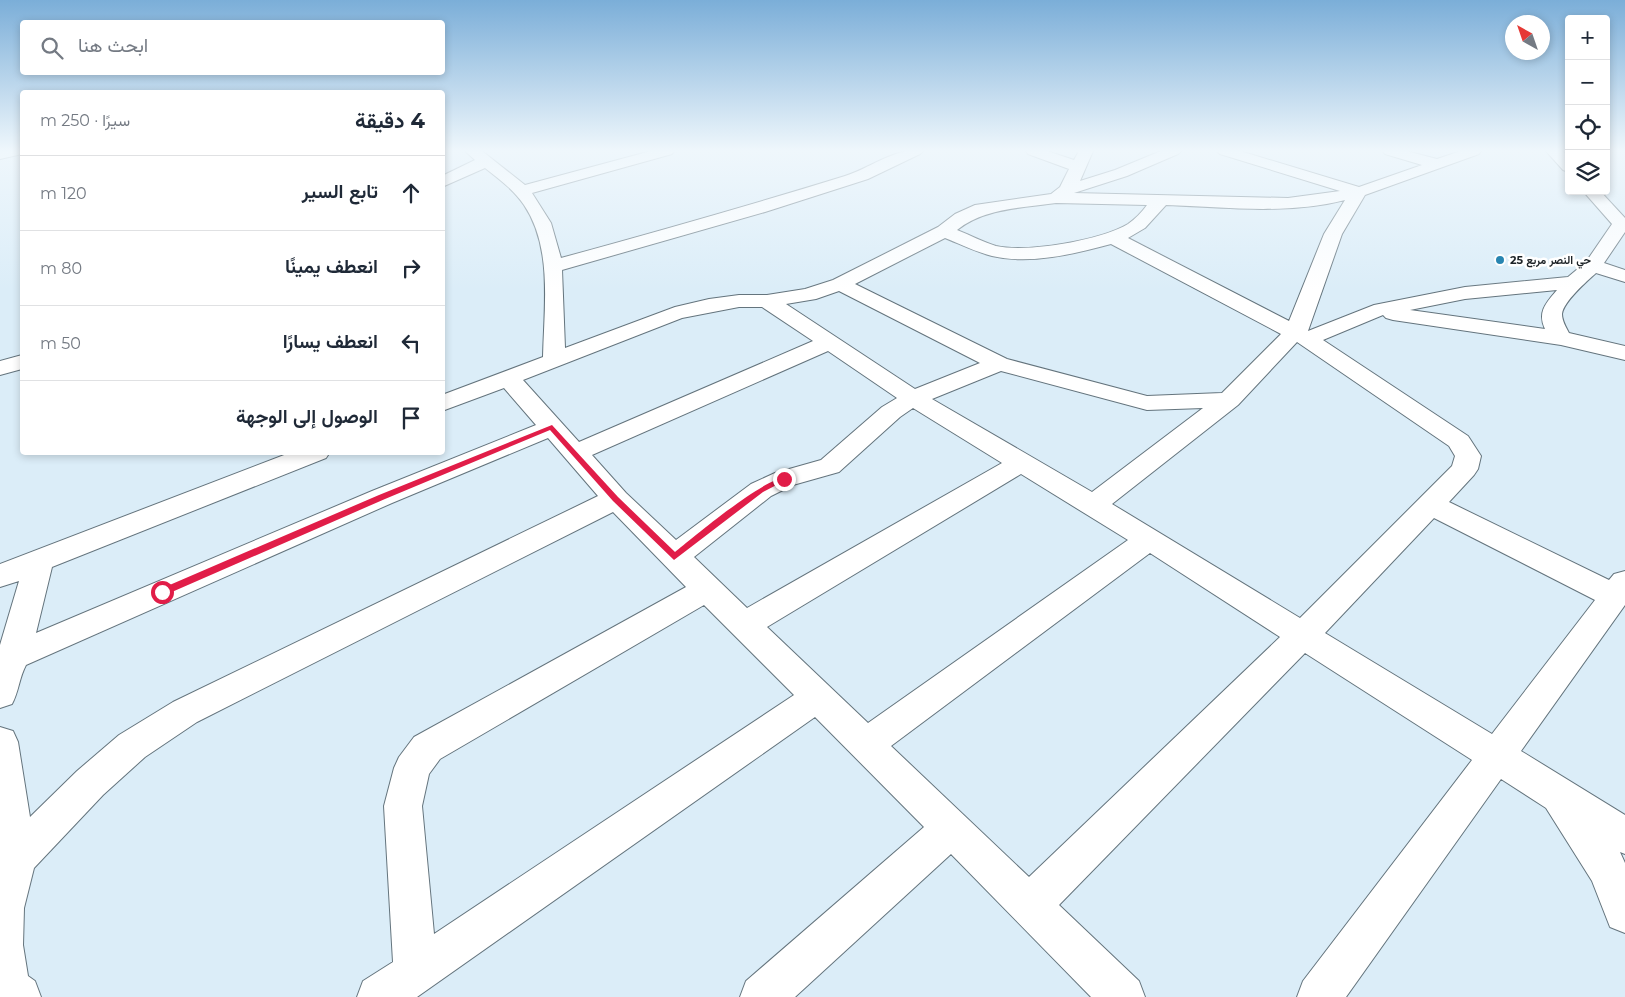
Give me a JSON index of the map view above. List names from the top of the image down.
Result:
{
  "places": ["حي النصر مربع 25"],
  "north": "top left",
  "page": {
    "map_buttons": ["+", "−"],
    "search": "ابحث هنا",
    "heading": ["4 دقيقة", "سيرًا · 250 m"],
    "list": [
      ["تابع السير", "120 m"],
      ["انعطف يمينًا", "80 m"],
      ["انعطف يسارًا", "50 m"],
      "الوصول إلى الوجهة"
    ]
  }
}
